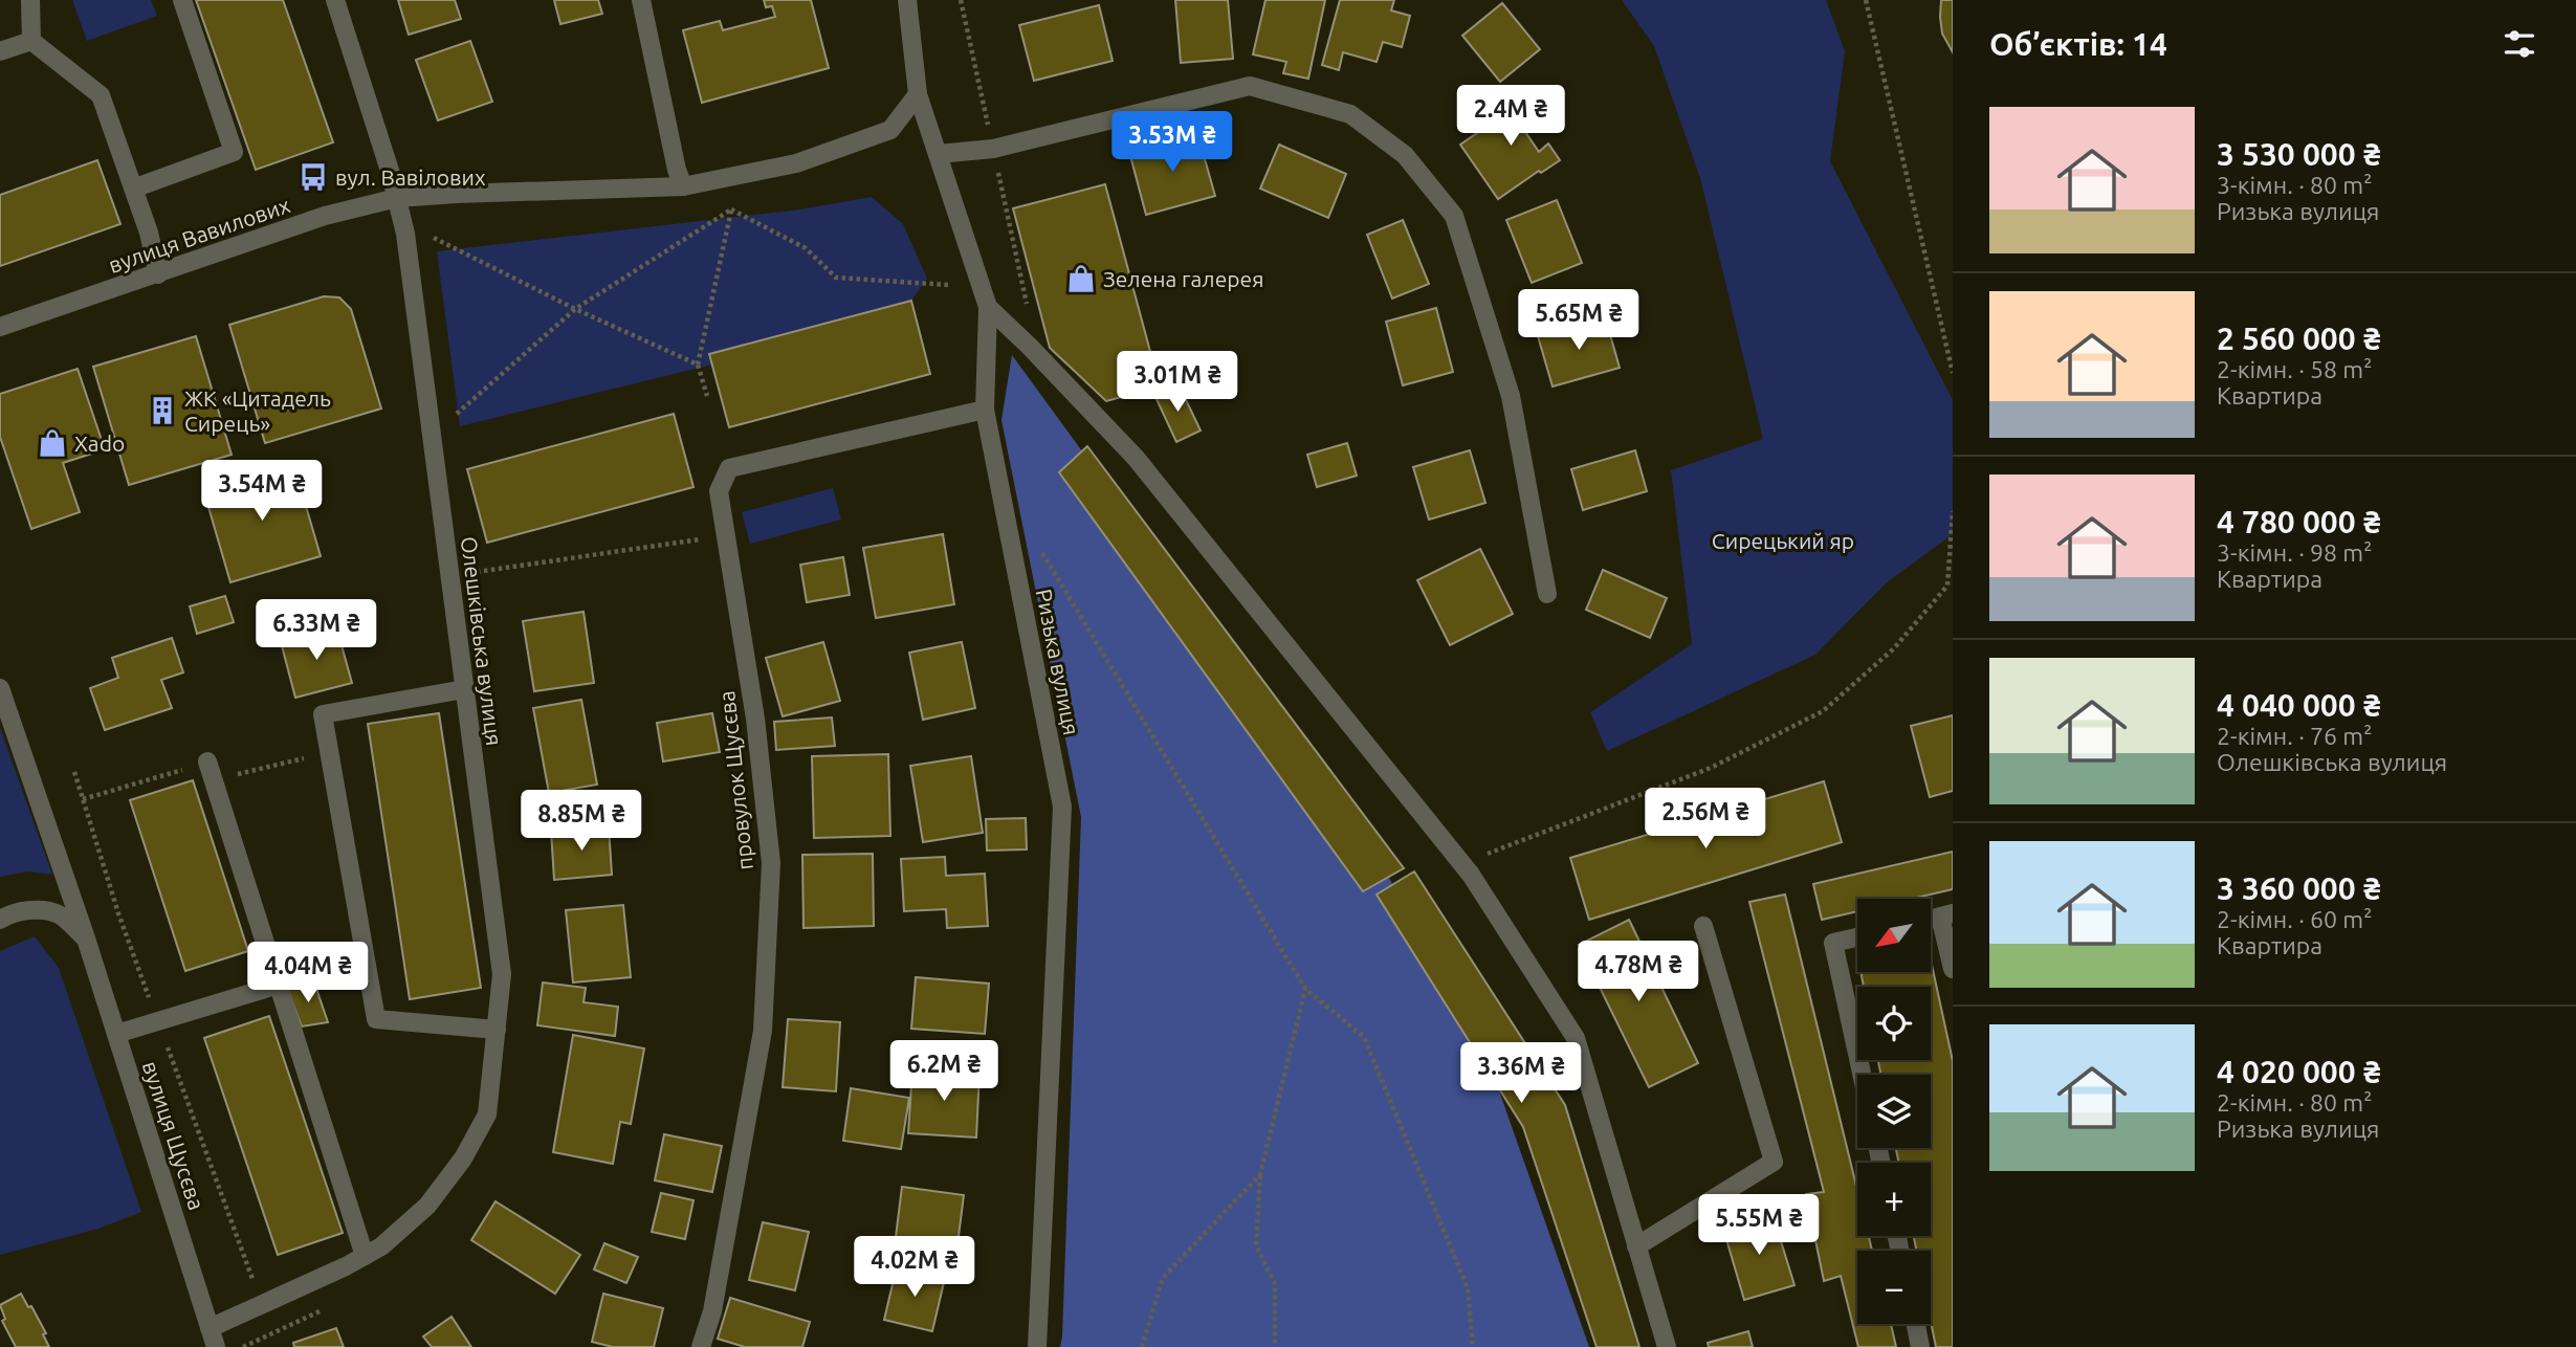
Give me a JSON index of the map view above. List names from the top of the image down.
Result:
{
  "streets": {
    "street": [
      "вулиця Вавилових",
      "Олешківська вулиця",
      "Ризька вулиця",
      "провулок Щусєва",
      "вулиця Щусєва"
    ]
  },
  "crossings": [
    ["вулиця Вавилових", "Олешківська вулиця"],
    ["вулиця Вавилових", "Ризька вулиця"],
    ["Олешківська вулиця", "вулиця Щусєва"],
    ["Ризька вулиця", "провулок Щусєва"]
  ],
  "parks": ["Сирецький яр"],
  "places": {
    "bus stop": ["вул. Вавілових"],
    "shop": ["Зелена галерея", "Xado"],
    "building": ["ЖК «Цитадель Сирець»"]
  },
  "north": "bottom left",
  "page": {
    "heading": "Об’єктів: 14",
    "price": [
      "2.4M ₴",
      "3.53M ₴",
      "5.65M ₴",
      "3.01M ₴",
      "3.54M ₴",
      "6.33M ₴",
      "2.56M ₴",
      "8.85M ₴",
      "4.78M ₴",
      "4.04M ₴",
      "6.2M ₴",
      "3.36M ₴",
      "5.55M ₴",
      "4.02M ₴"
    ],
    "list": [
      {
        "name": "3 530 000 ₴",
        "note": "3-кімн. · 80 m² · Ризька вулиця"
      },
      {
        "name": "2 560 000 ₴",
        "note": "2-кімн. · 58 m² · Квартира"
      },
      {
        "name": "4 780 000 ₴",
        "note": "3-кімн. · 98 m² · Квартира"
      },
      {
        "name": "4 040 000 ₴",
        "note": "2-кімн. · 76 m² · Олешківська вулиця"
      },
      {
        "name": "3 360 000 ₴",
        "note": "2-кімн. · 60 m² · Квартира"
      },
      {
        "name": "4 020 000 ₴",
        "note": "2-кімн. · 80 m² · Ризька вулиця"
      }
    ],
    "map_buttons": ["+", "−"]
  }
}
